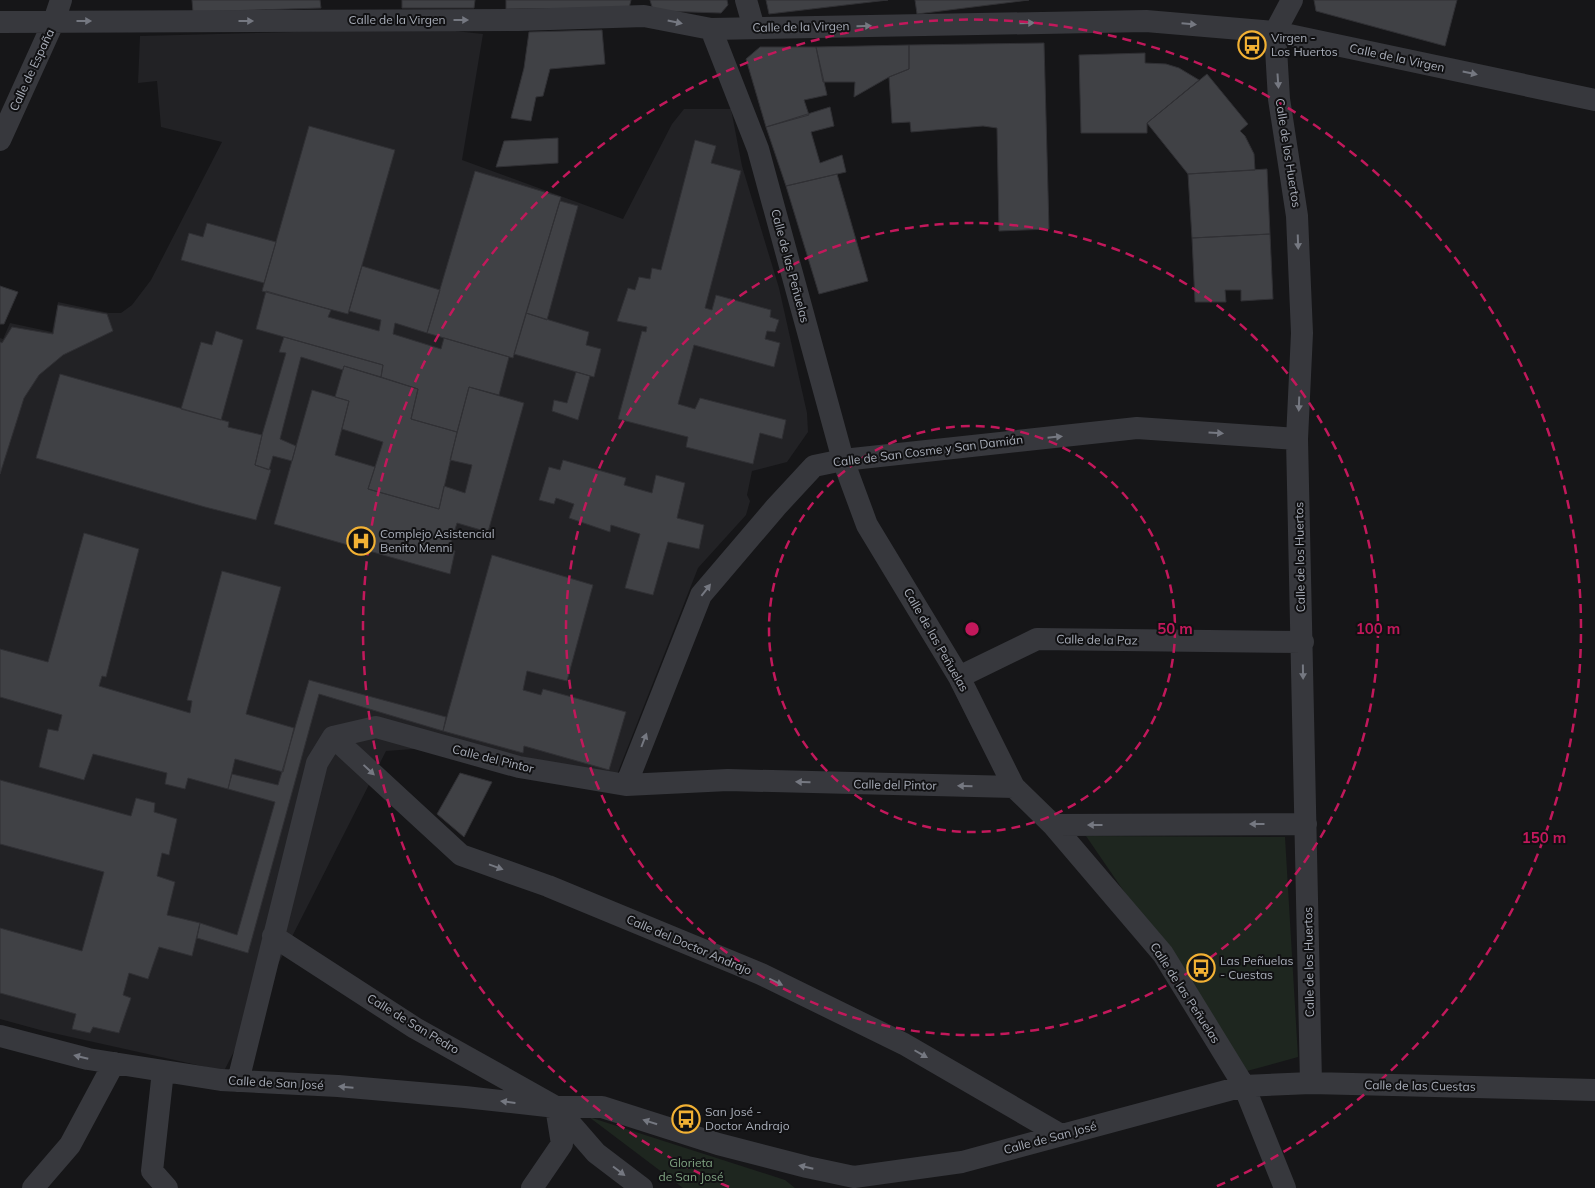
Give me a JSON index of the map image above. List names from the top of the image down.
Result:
{
  "streets": {
    "street": [
      "Calle de la Virgen",
      "Calle de España",
      "Calle de los Huertos",
      "Calle de las Peñuelas",
      "Calle de San Cosme y San Damián",
      "Calle de la Paz",
      "Calle del Pintor",
      "Calle del Doctor Andrajo",
      "Calle de San Pedro",
      "Calle de San José",
      "Calle de las Cuestas"
    ]
  },
  "crossings": [
    ["Calle de la Virgen", "Calle de España"],
    ["Calle de la Virgen", "Calle de los Huertos"],
    ["Calle de la Virgen", "Calle de las Peñuelas"],
    ["Calle de los Huertos", "Calle de San Cosme y San Damián"],
    ["Calle de los Huertos", "Calle de la Paz"],
    ["Calle de los Huertos", "Calle de las Cuestas"],
    ["Calle de las Peñuelas", "Calle de San Cosme y San Damián"],
    ["Calle de las Peñuelas", "Calle de la Paz"],
    ["Calle de las Peñuelas", "Calle del Pintor"],
    ["Calle de las Peñuelas", "Calle de San José"],
    ["Calle de las Peñuelas", "Calle de las Cuestas"],
    ["Calle de San Cosme y San Damián", "Calle del Pintor"],
    ["Calle del Pintor", "Calle del Doctor Andrajo"],
    ["Calle del Doctor Andrajo", "Calle de San José"],
    ["Calle de San Pedro", "Calle de San José"],
    ["Calle de San José", "Calle de las Cuestas"]
  ],
  "one_way": [
    "Calle de la Virgen",
    "Calle de los Huertos",
    "Calle de San Cosme y San Damián",
    "Calle del Pintor",
    "Calle de San José"
  ],
  "parks": ["Glorieta de San José"],
  "places": {
    "bus stop": ["Virgen - Los Huertos", "Las Peñuelas - Cuestas", "San José - Doctor Andrajo"],
    "hospital": ["Complejo Asistencial Benito Menni"]
  },
  "rings": ["50 m", "100 m", "150 m"]
}
